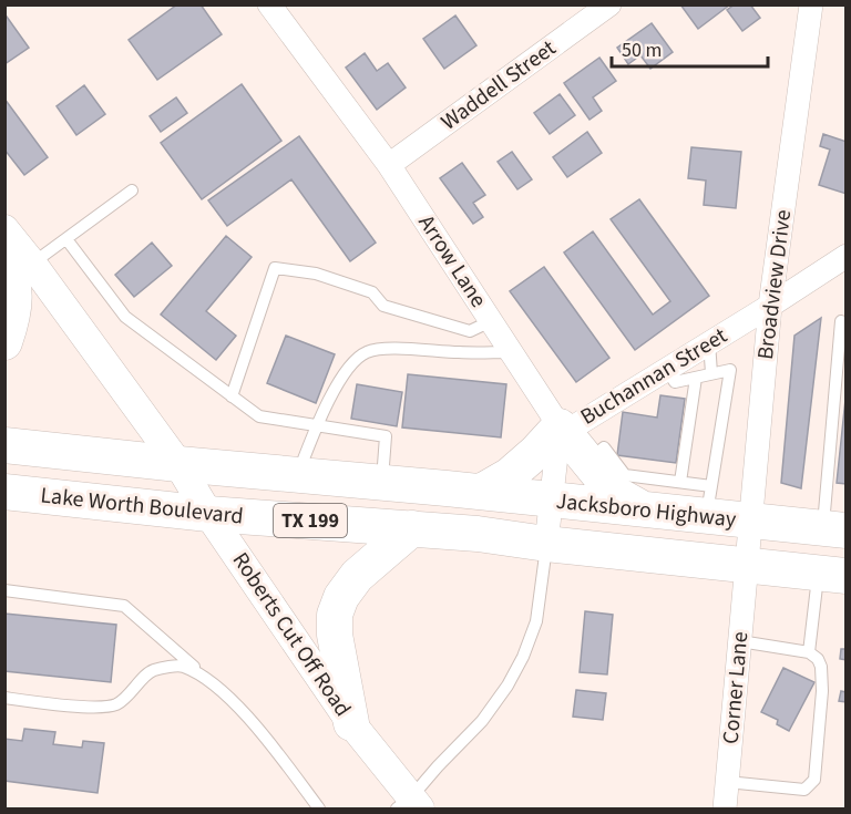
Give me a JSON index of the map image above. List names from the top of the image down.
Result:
{
  "streets": {
    "main road": ["Lake Worth Boulevard", "Jacksboro Highway", "TX 199"],
    "street": [
      "Waddell Street",
      "Arrow Lane",
      "Broadview Drive",
      "Buchannan Street",
      "Roberts Cut Off Road",
      "Corner Lane"
    ]
  },
  "crossings": [
    ["Waddell Street", "Arrow Lane"],
    ["Arrow Lane", "Buchannan Street"],
    ["Broadview Drive", "Buchannan Street"],
    ["Broadview Drive", "Jacksboro Highway"],
    ["Broadview Drive", "Corner Lane"],
    ["Lake Worth Boulevard", "Jacksboro Highway"],
    ["Lake Worth Boulevard", "Roberts Cut Off Road"],
    ["Jacksboro Highway", "Corner Lane"]
  ],
  "scale_bar": "50 m"
}
